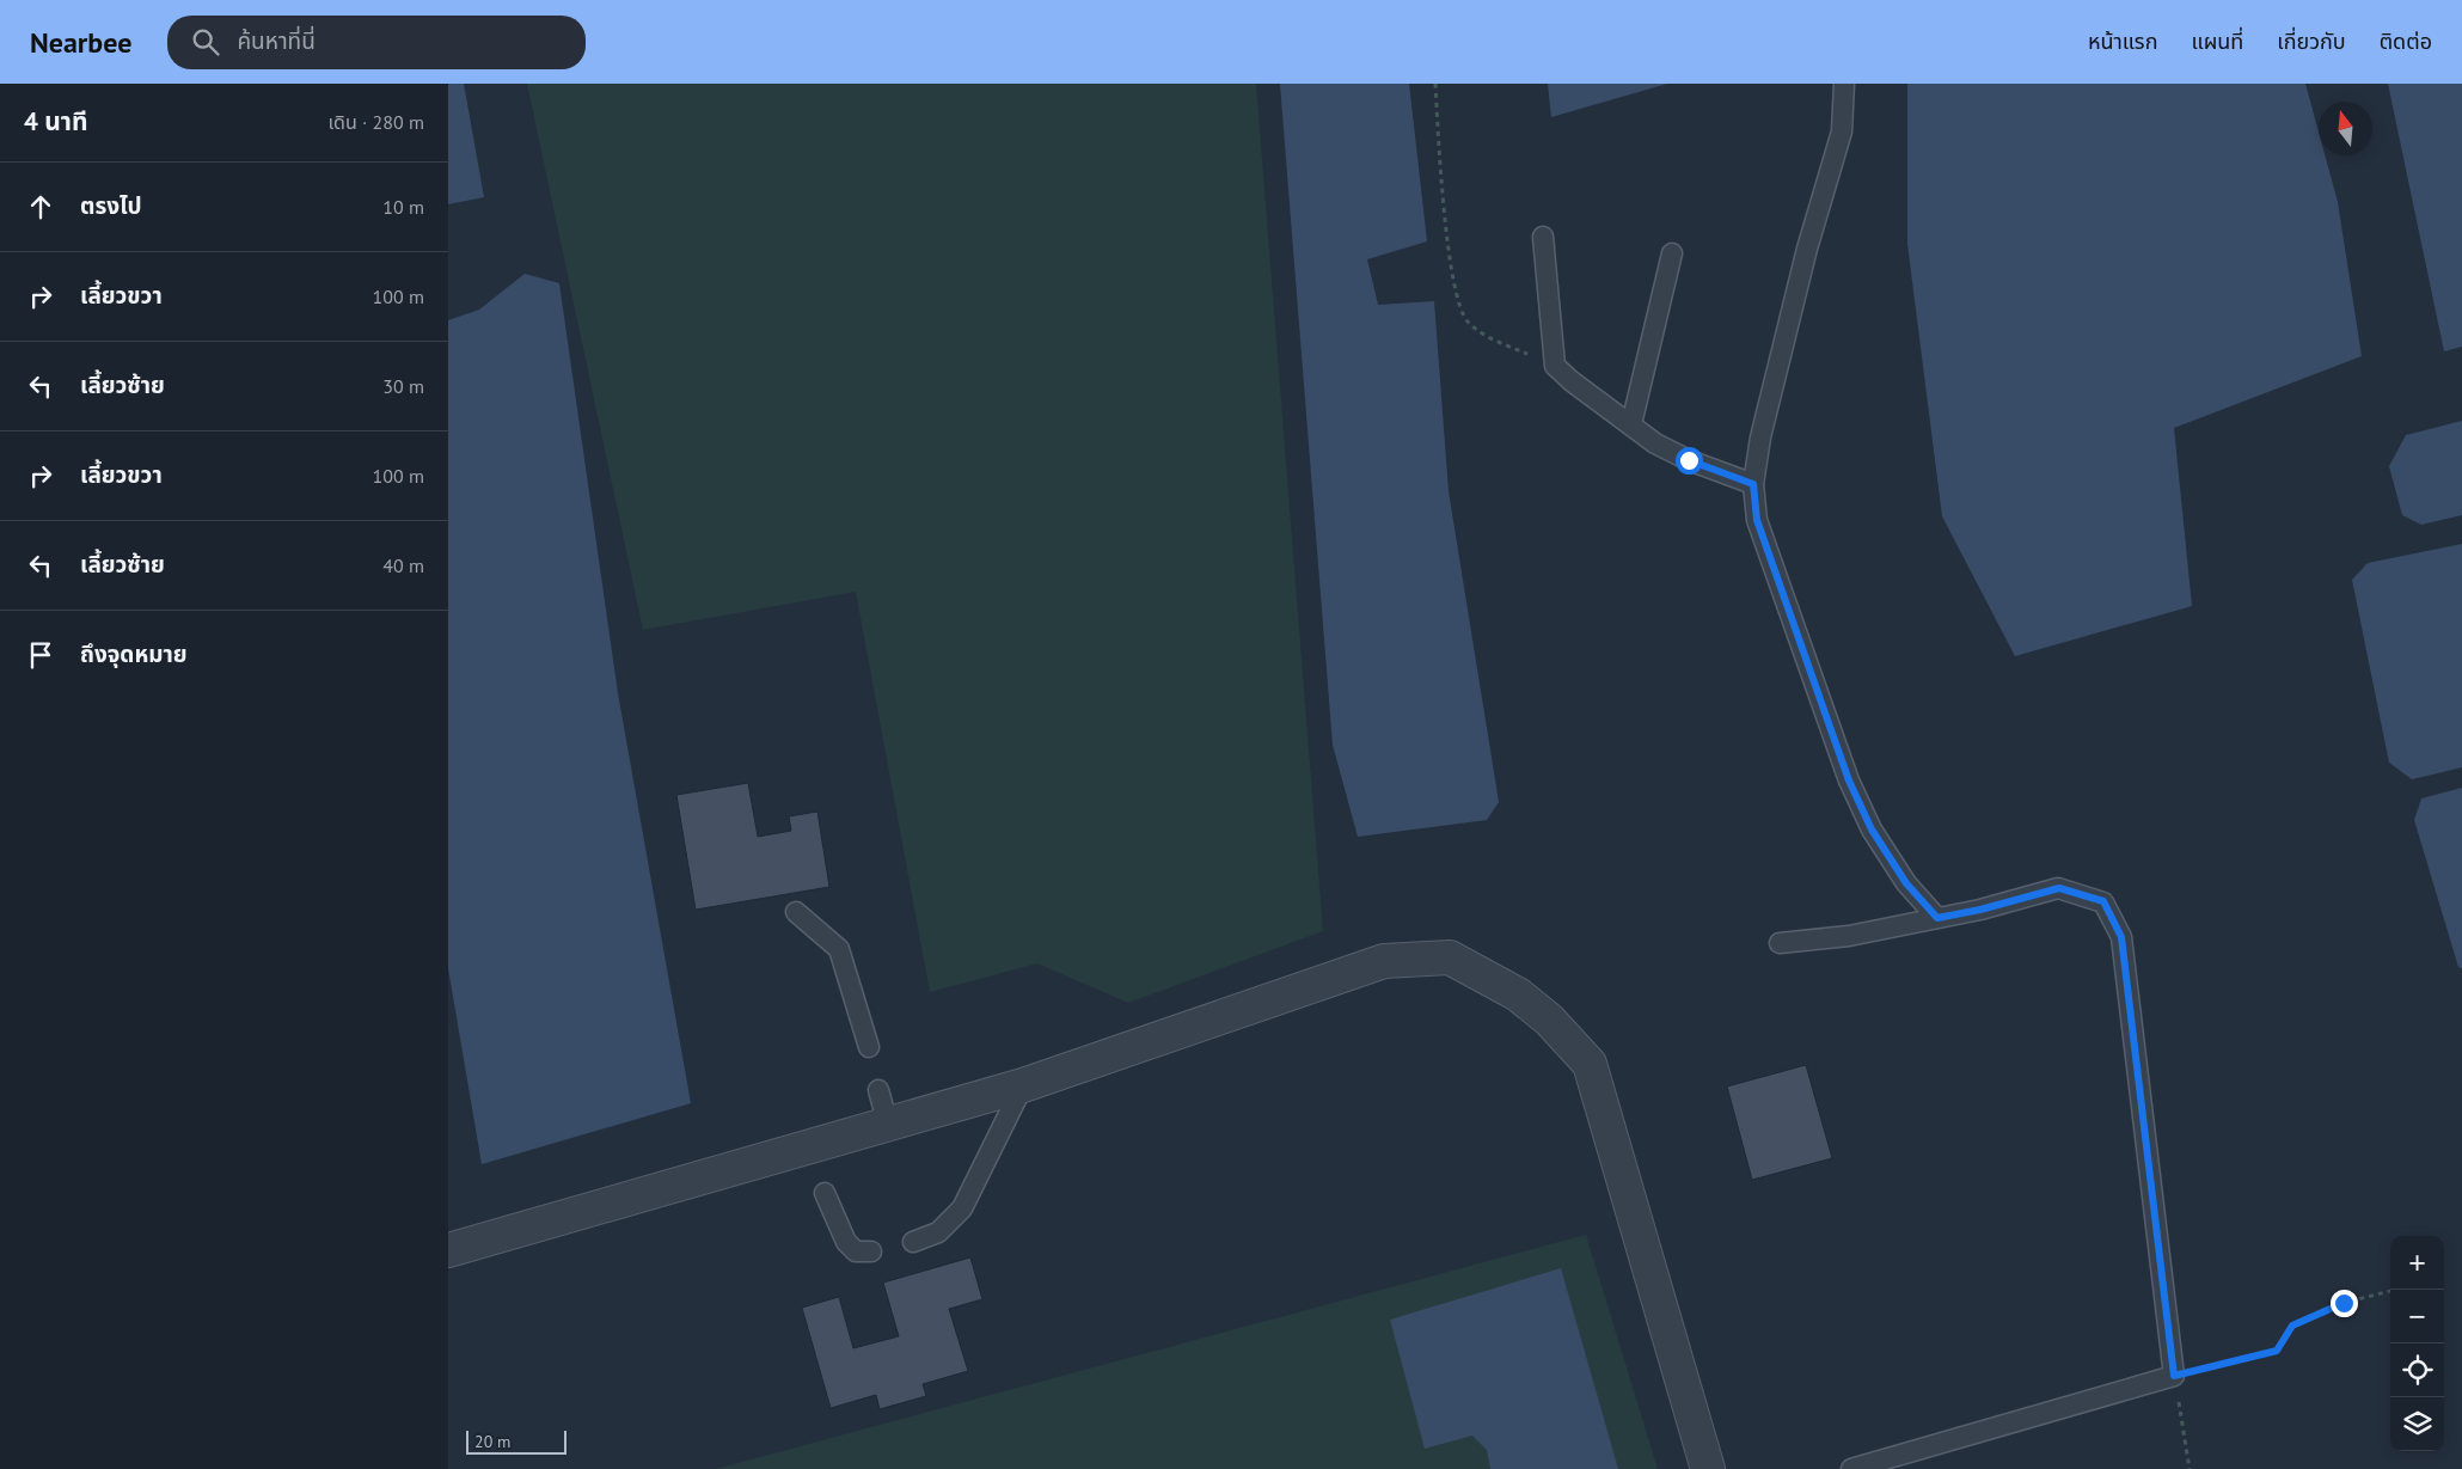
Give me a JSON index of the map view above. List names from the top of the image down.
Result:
{
  "scale_bar": "20 m",
  "north": "top",
  "page": {
    "header": "Nearbee",
    "search": "ค้นหาที่นี่",
    "nav": [
      "หน้าแรก",
      "แผนที่",
      "เกี่ยวกับ",
      "ติดต่อ"
    ],
    "heading": ["4 นาที", "เดิน · 280 m"],
    "list": [
      ["ตรงไป", "10 m"],
      ["เลี้ยวขวา", "100 m"],
      ["เลี้ยวซ้าย", "30 m"],
      ["เลี้ยวขวา", "100 m"],
      ["เลี้ยวซ้าย", "40 m"],
      "ถึงจุดหมาย"
    ],
    "map_buttons": ["+", "−"],
    "scale": "20 m"
  }
}
